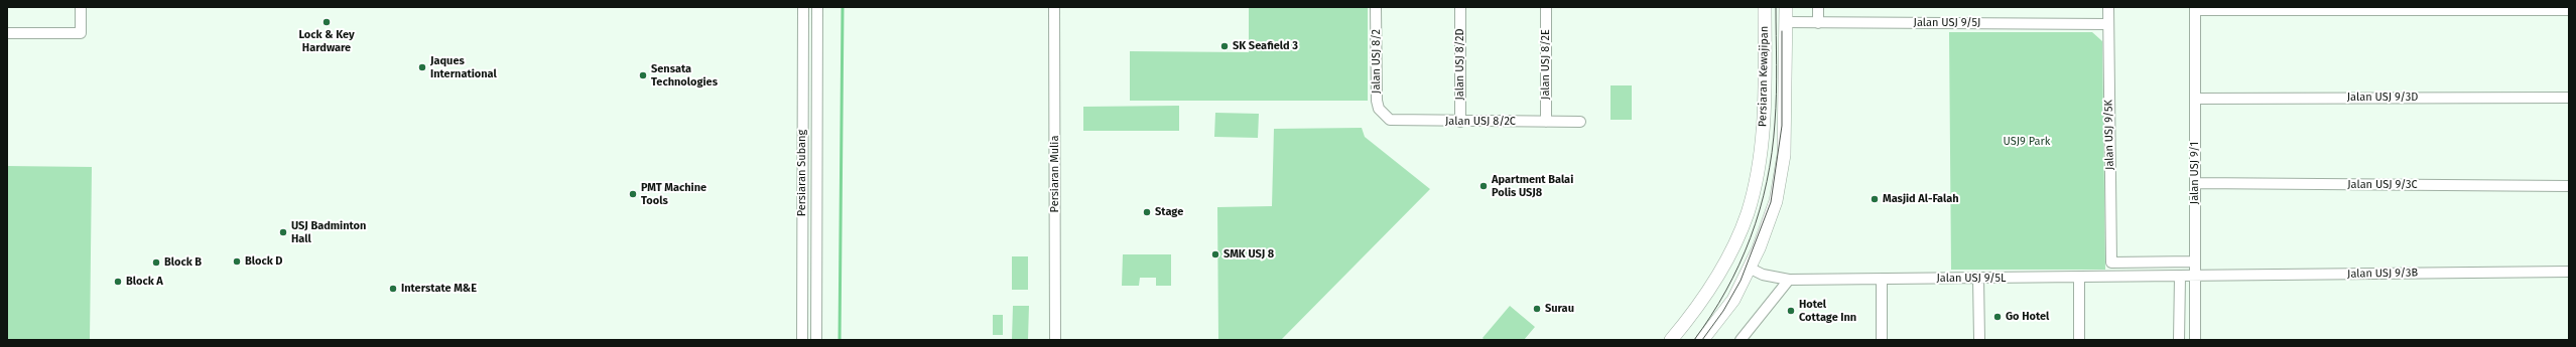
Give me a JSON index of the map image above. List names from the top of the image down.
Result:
{
  "streets": {
    "main road": ["Persiaran Kewajipan"],
    "street": [
      "Jalan USJ 9/5J",
      "Jalan USJ 8/2",
      "Jalan USJ 8/2D",
      "Jalan USJ 8/2E",
      "Jalan USJ 9/3D",
      "Jalan USJ 8/2C",
      "Jalan USJ 9/5K",
      "Persiaran Subang",
      "Jalan USJ 9/1",
      "Persiaran Mulia",
      "Jalan USJ 9/3C",
      "Jalan USJ 9/3B",
      "Jalan USJ 9/5L"
    ]
  },
  "crossings": [
    ["Jalan USJ 9/5J", "Persiaran Kewajipan"],
    ["Jalan USJ 9/5J", "Jalan USJ 9/5K"],
    ["Jalan USJ 8/2", "Jalan USJ 8/2C"],
    ["Jalan USJ 8/2D", "Jalan USJ 8/2C"],
    ["Jalan USJ 8/2E", "Jalan USJ 8/2C"],
    ["Persiaran Kewajipan", "Jalan USJ 9/5L"],
    ["Jalan USJ 9/3D", "Jalan USJ 9/1"],
    ["Jalan USJ 9/5K", "Jalan USJ 9/1"],
    ["Jalan USJ 9/1", "Jalan USJ 9/3C"],
    ["Jalan USJ 9/1", "Jalan USJ 9/3B"],
    ["Jalan USJ 9/1", "Jalan USJ 9/5L"],
    ["Jalan USJ 9/3B", "Jalan USJ 9/5L"]
  ],
  "parks": ["USJ9 Park"],
  "places": [
    "Lock & Key Hardware",
    "SK Seafield 3",
    "Jaques International",
    "Sensata Technologies",
    "Apartment Balai Polis USJ8",
    "PMT Machine Tools",
    "Masjid Al-Falah",
    "Stage",
    "USJ Badminton Hall",
    "SMK USJ 8",
    "Block D",
    "Block B",
    "Block A",
    "Interstate M&E",
    "Surau",
    "Hotel Cottage Inn",
    "Go Hotel"
  ]
}
